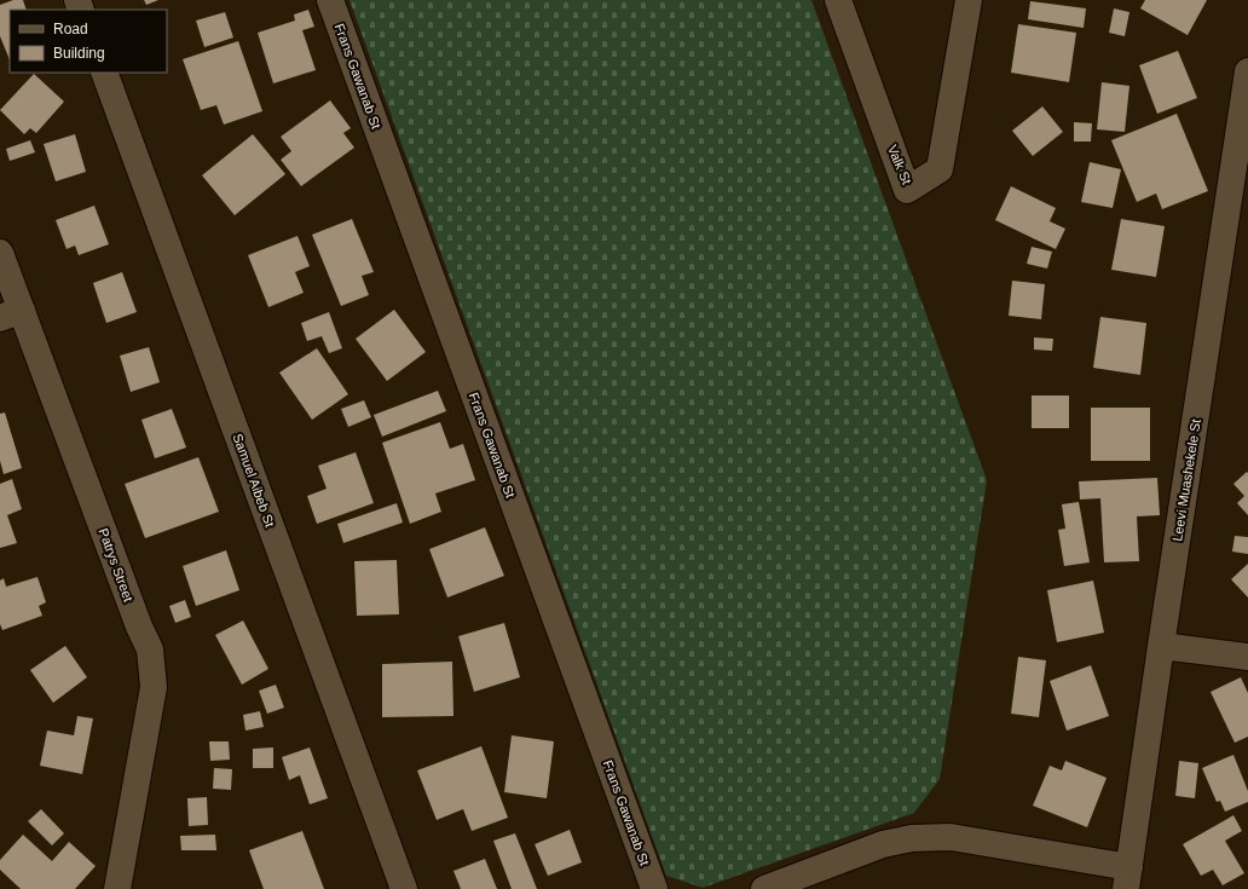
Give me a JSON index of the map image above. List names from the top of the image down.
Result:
{
  "streets": {
    "street": [
      "Frans Gawanab St",
      "Valk St",
      "Samuel Aibeb St",
      "Leevi Muashekele St",
      "Patrys Street"
    ]
  },
  "legend": ["Road", "Building"]
}
